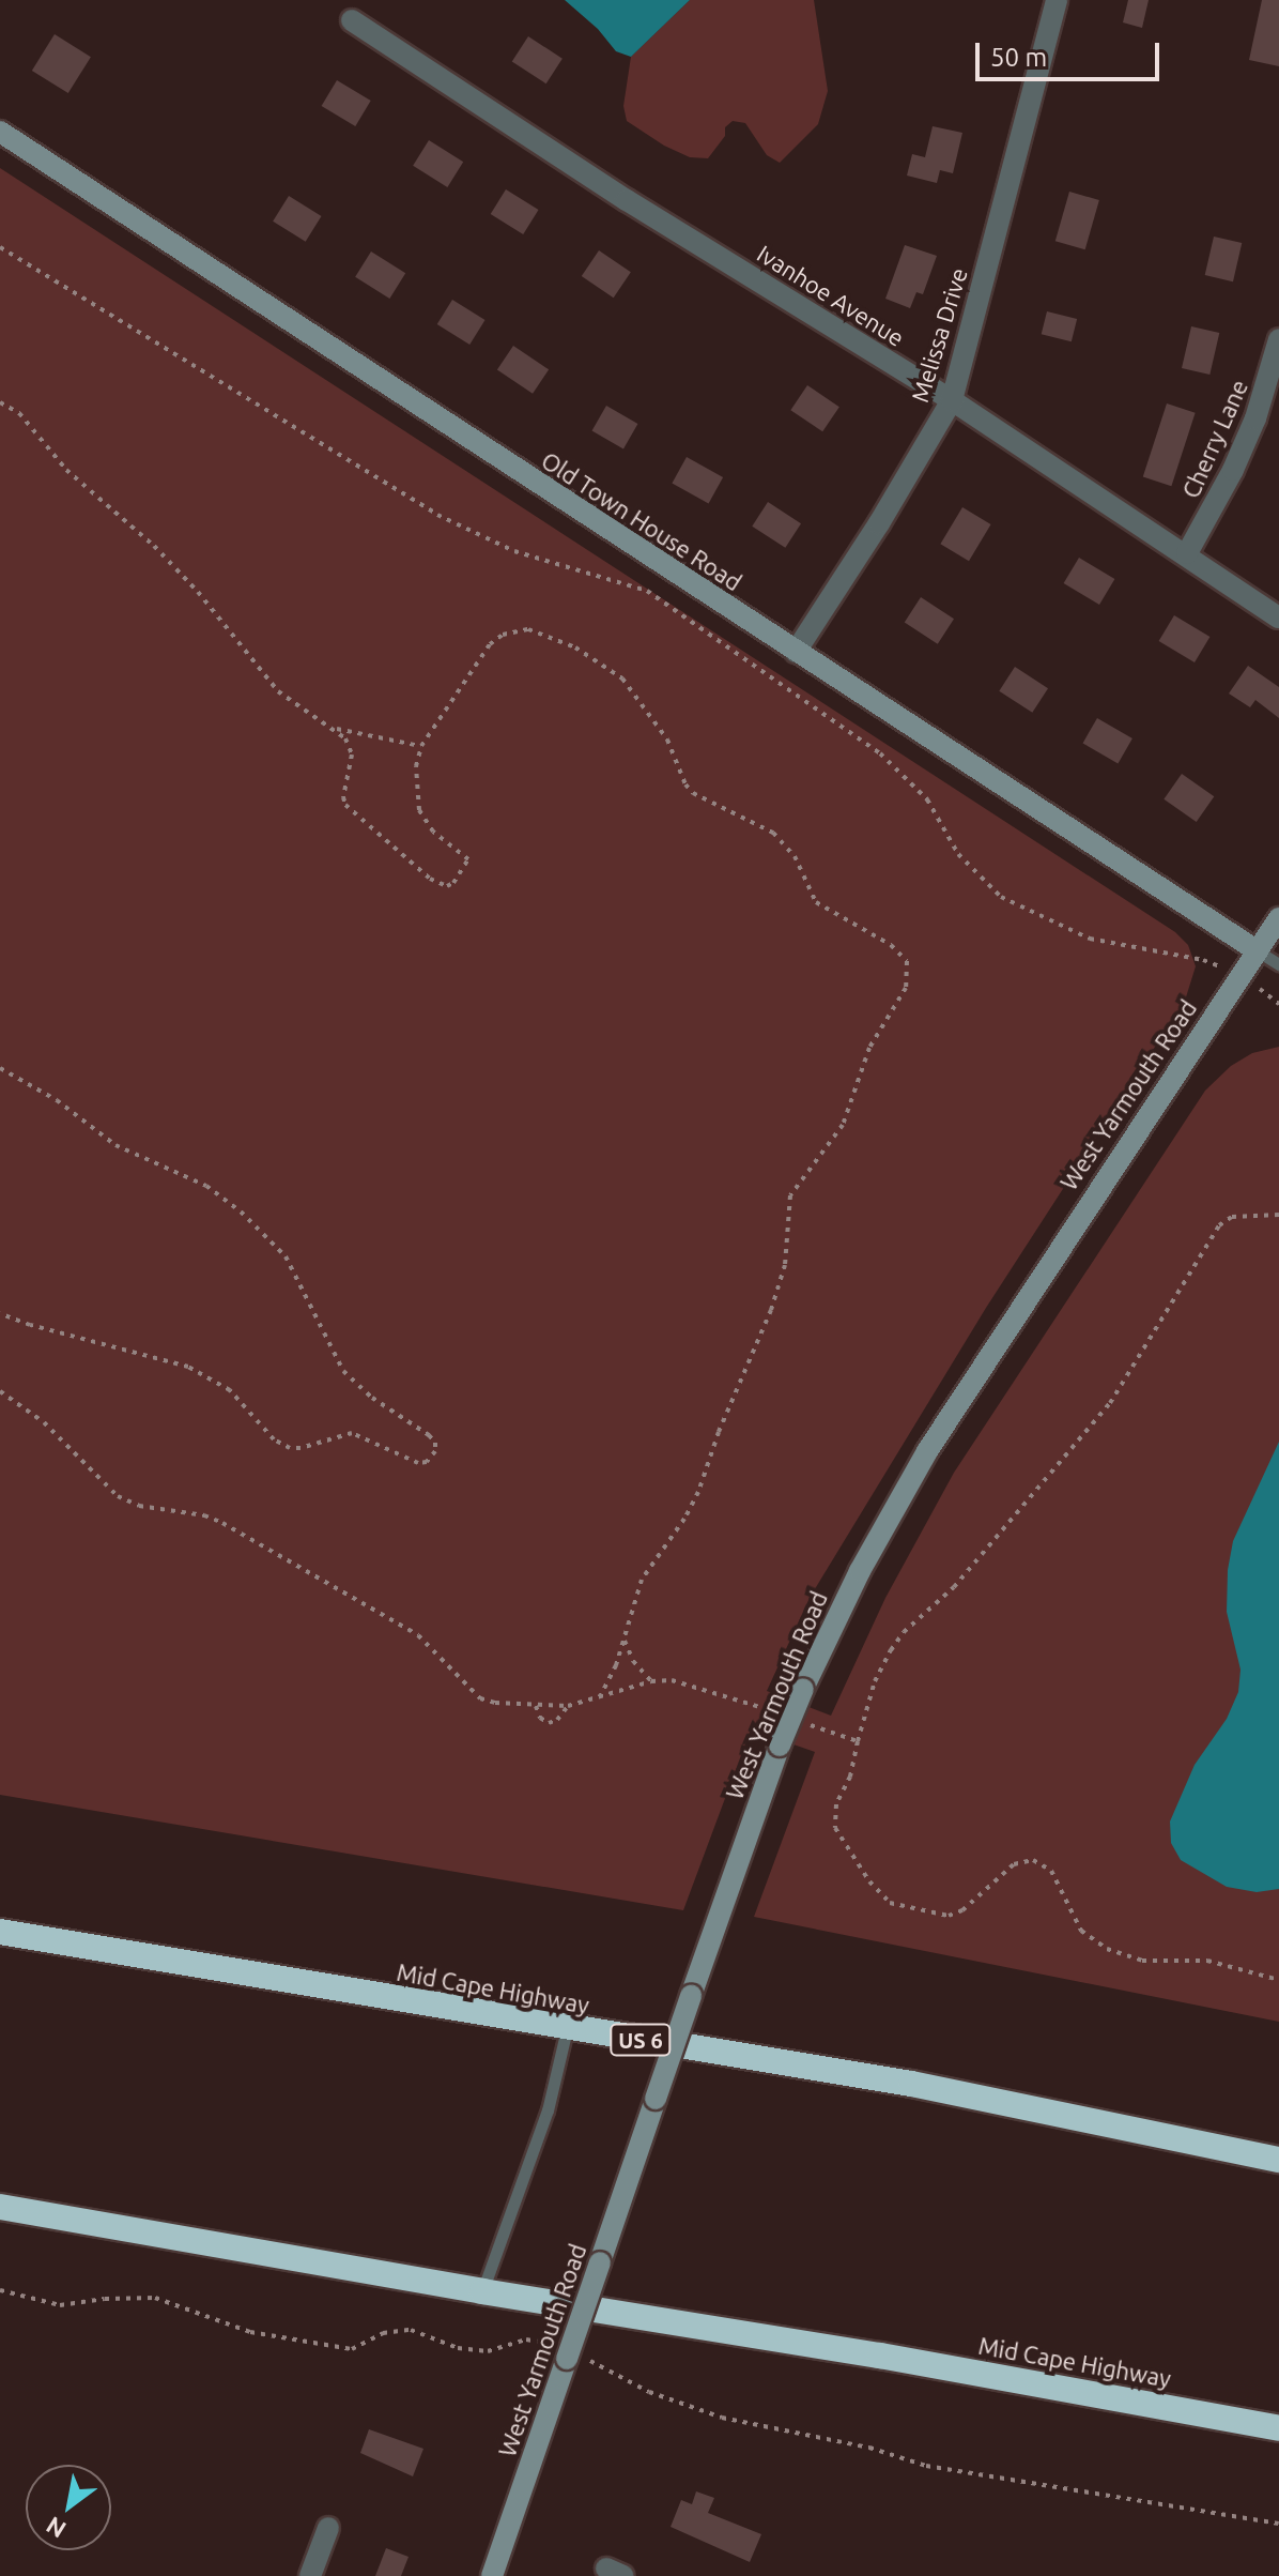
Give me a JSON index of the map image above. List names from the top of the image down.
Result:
{
  "streets": {
    "highway": ["Mid Cape Highway", "US 6"],
    "main road": ["Old Town House Road", "West Yarmouth Road"],
    "street": ["Ivanhoe Avenue", "Melissa Drive", "Cherry Lane"]
  },
  "crossings": [
    ["Ivanhoe Avenue", "Melissa Drive"],
    ["Ivanhoe Avenue", "Cherry Lane"],
    ["Melissa Drive", "Old Town House Road"],
    ["Old Town House Road", "West Yarmouth Road"]
  ],
  "scale_bar": "50 m",
  "north": "bottom left"
}
